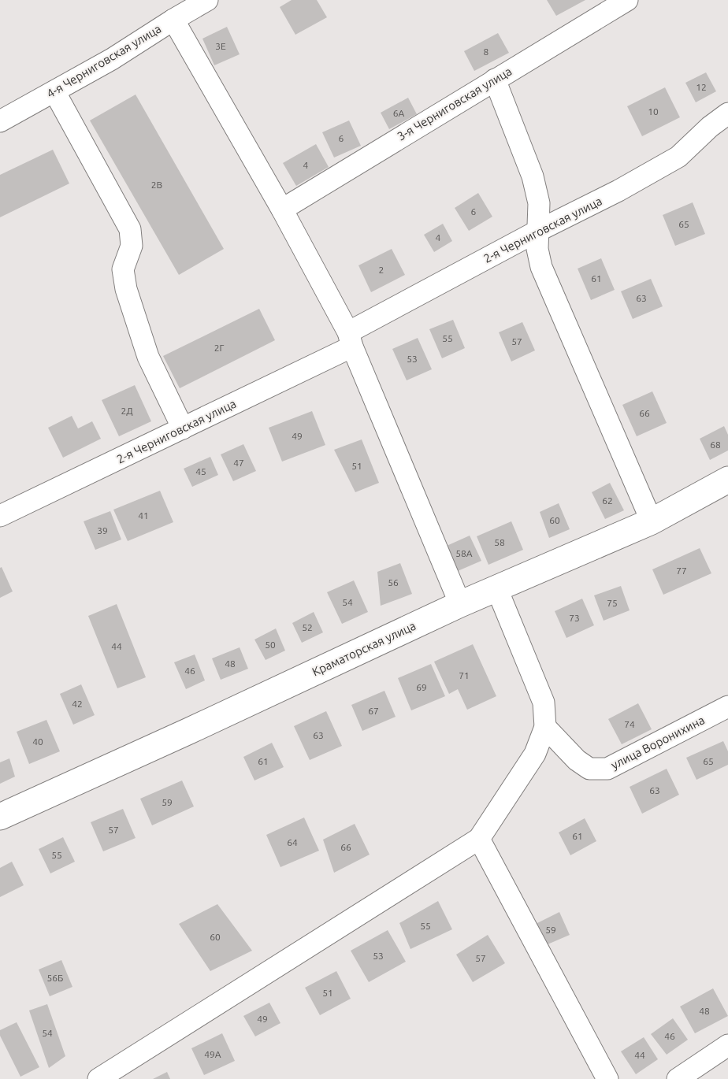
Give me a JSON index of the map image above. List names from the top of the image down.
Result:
{
  "streets": {
    "main road": ["Краматорская улица"],
    "street": [
      "4-я Черниговская улица",
      "3-я Черниговская улица",
      "2-я Черниговская улица",
      "улица Воронихина"
    ]
  },
  "house_numbers": [
    "3Е",
    "8",
    "12",
    "10",
    "6А",
    "6",
    "4",
    "2В",
    "6",
    "65",
    "4",
    "2",
    "61",
    "63",
    "55",
    "57",
    "2Г",
    "53",
    "2Д",
    "66",
    "49",
    "68",
    "47",
    "51",
    "45",
    "62",
    "41",
    "60",
    "39",
    "58",
    "58А",
    "77",
    "56",
    "54",
    "75",
    "73",
    "52",
    "50",
    "44",
    "48",
    "46",
    "71",
    "69",
    "42",
    "67",
    "74",
    "63",
    "40",
    "61",
    "65",
    "63",
    "59",
    "57",
    "61",
    "64",
    "66",
    "55",
    "55",
    "59",
    "60",
    "53",
    "57",
    "56Б",
    "51",
    "48",
    "49",
    "54",
    "46",
    "49А",
    "44"
  ]
}
